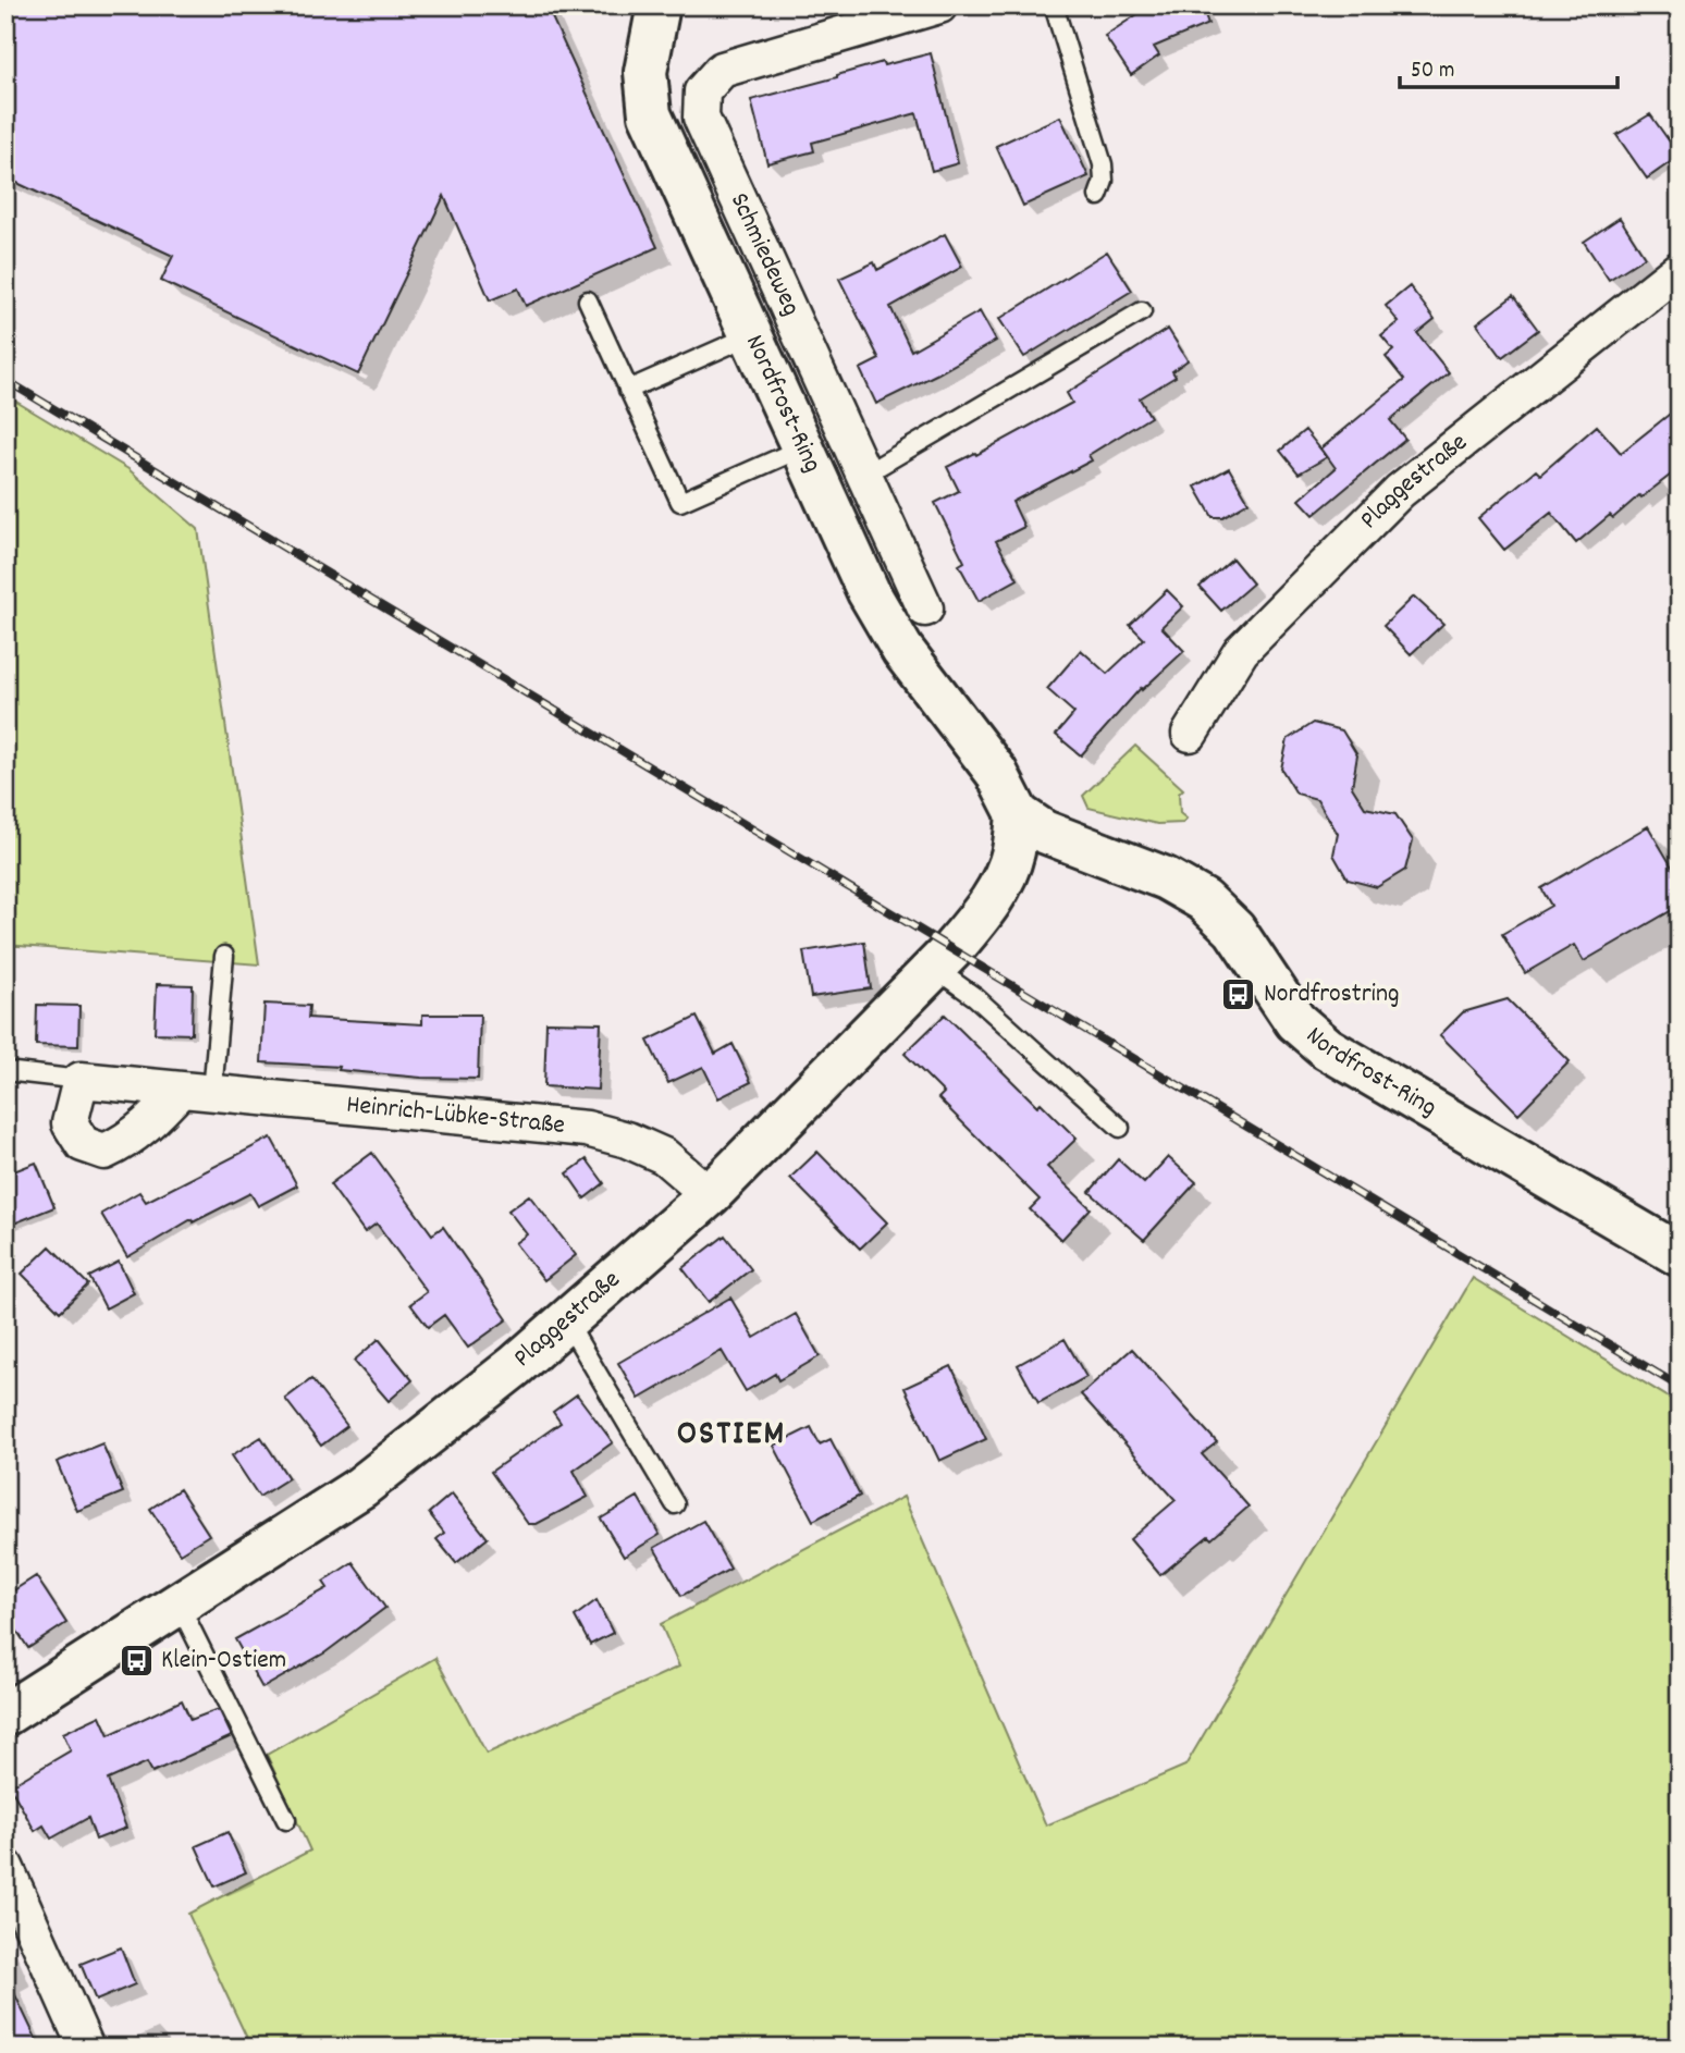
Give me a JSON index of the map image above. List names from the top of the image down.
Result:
{
  "streets": {
    "street": [
      "Schmiedeweg",
      "Nordfrost-Ring",
      "Plaggestraße",
      "Heinrich-Lübke-Straße"
    ]
  },
  "crossings": [
    ["Nordfrost-Ring", "Plaggestraße"],
    ["Plaggestraße", "Heinrich-Lübke-Straße"]
  ],
  "districts": ["OSTIEM"],
  "places": {
    "bus stop": ["Nordfrostring", "Klein-Ostiem"]
  },
  "scale_bar": "50 m"
}
